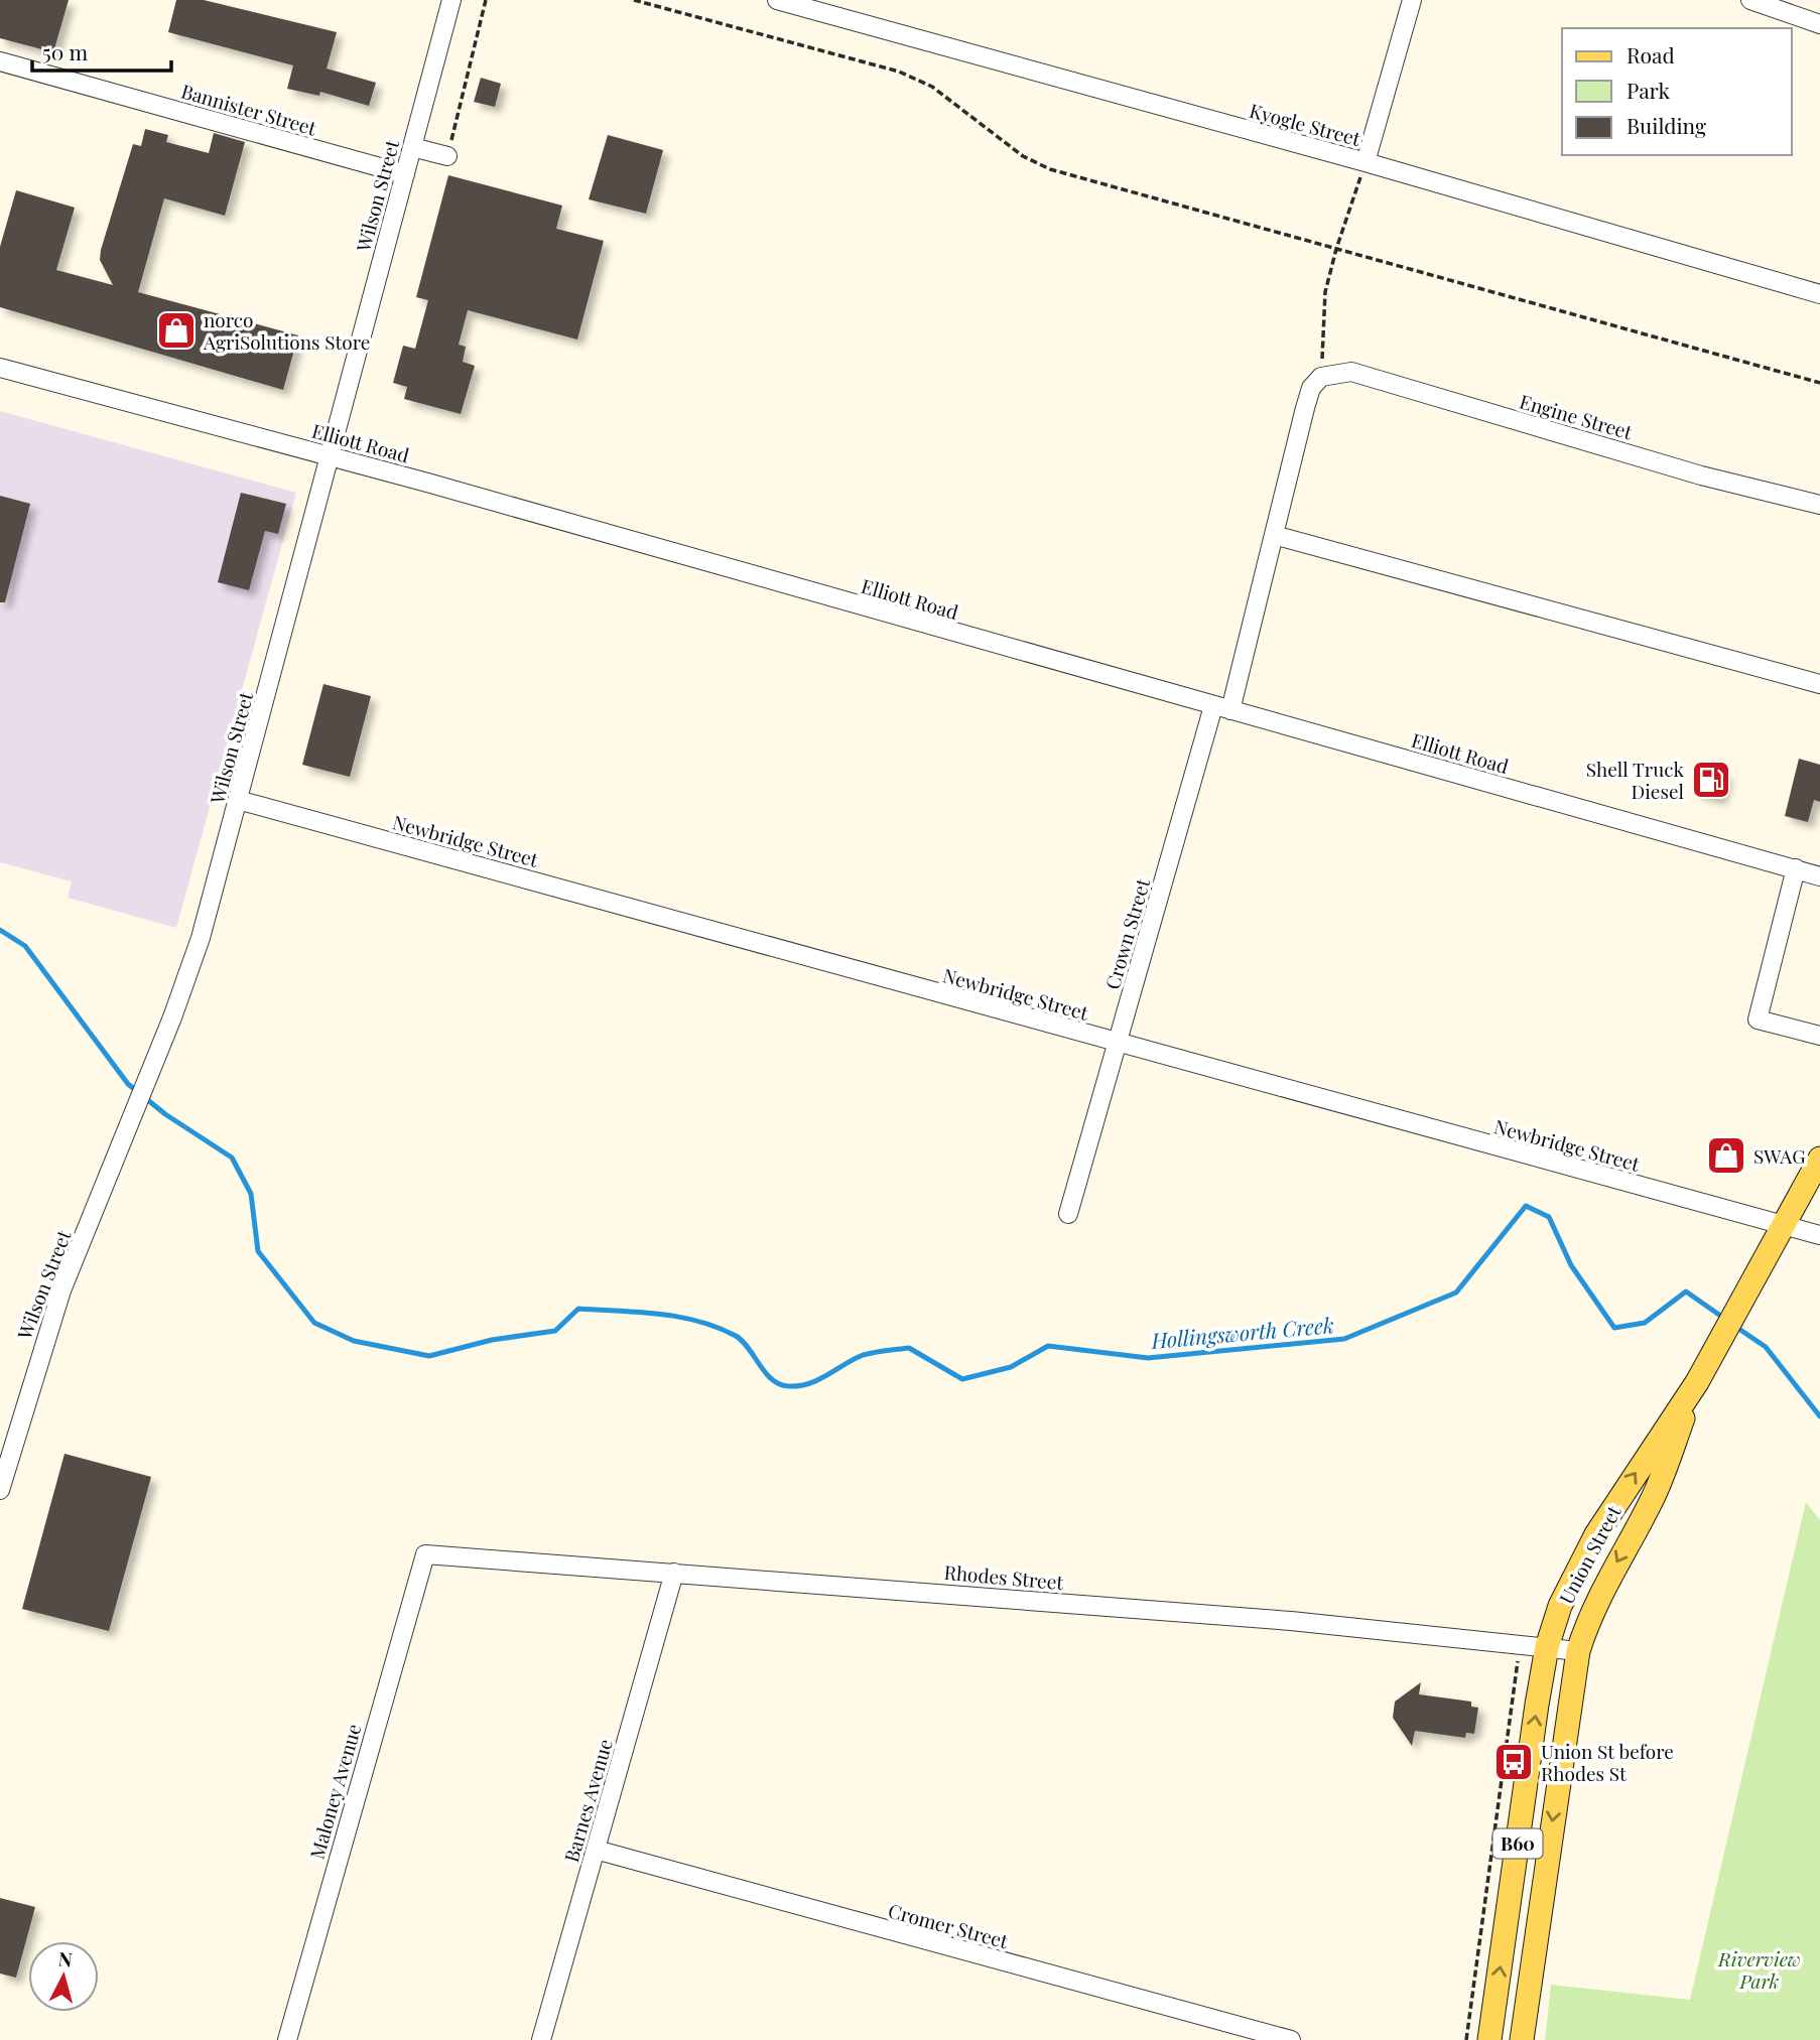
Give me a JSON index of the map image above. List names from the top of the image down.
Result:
{
  "streets": {
    "main road": ["Union Street", "B60"],
    "street": [
      "Bannister Street",
      "Kyogle Street",
      "Wilson Street",
      "Engine Street",
      "Elliott Road",
      "Newbridge Street",
      "Crown Street",
      "Rhodes Street",
      "Maloney Avenue",
      "Barnes Avenue",
      "Cromer Street"
    ]
  },
  "crossings": [
    ["Bannister Street", "Wilson Street"],
    ["Wilson Street", "Elliott Road"],
    ["Wilson Street", "Newbridge Street"],
    ["Engine Street", "Crown Street"],
    ["Elliott Road", "Crown Street"],
    ["Newbridge Street", "Crown Street"],
    ["Newbridge Street", "Union Street"],
    ["Union Street", "Rhodes Street"],
    ["Rhodes Street", "Maloney Avenue"],
    ["Rhodes Street", "Barnes Avenue"],
    ["Barnes Avenue", "Cromer Street"]
  ],
  "water": ["Hollingsworth Creek"],
  "parks": ["Riverview Park"],
  "places": {
    "shop": ["norco AgriSolutions Store", "SWAG"],
    "fuel station": ["Shell Truck Diesel"],
    "bus stop": ["Union St before Rhodes St"]
  },
  "legend": ["Road", "Park", "Building"],
  "scale_bar": "50 m",
  "north": "top"
}
